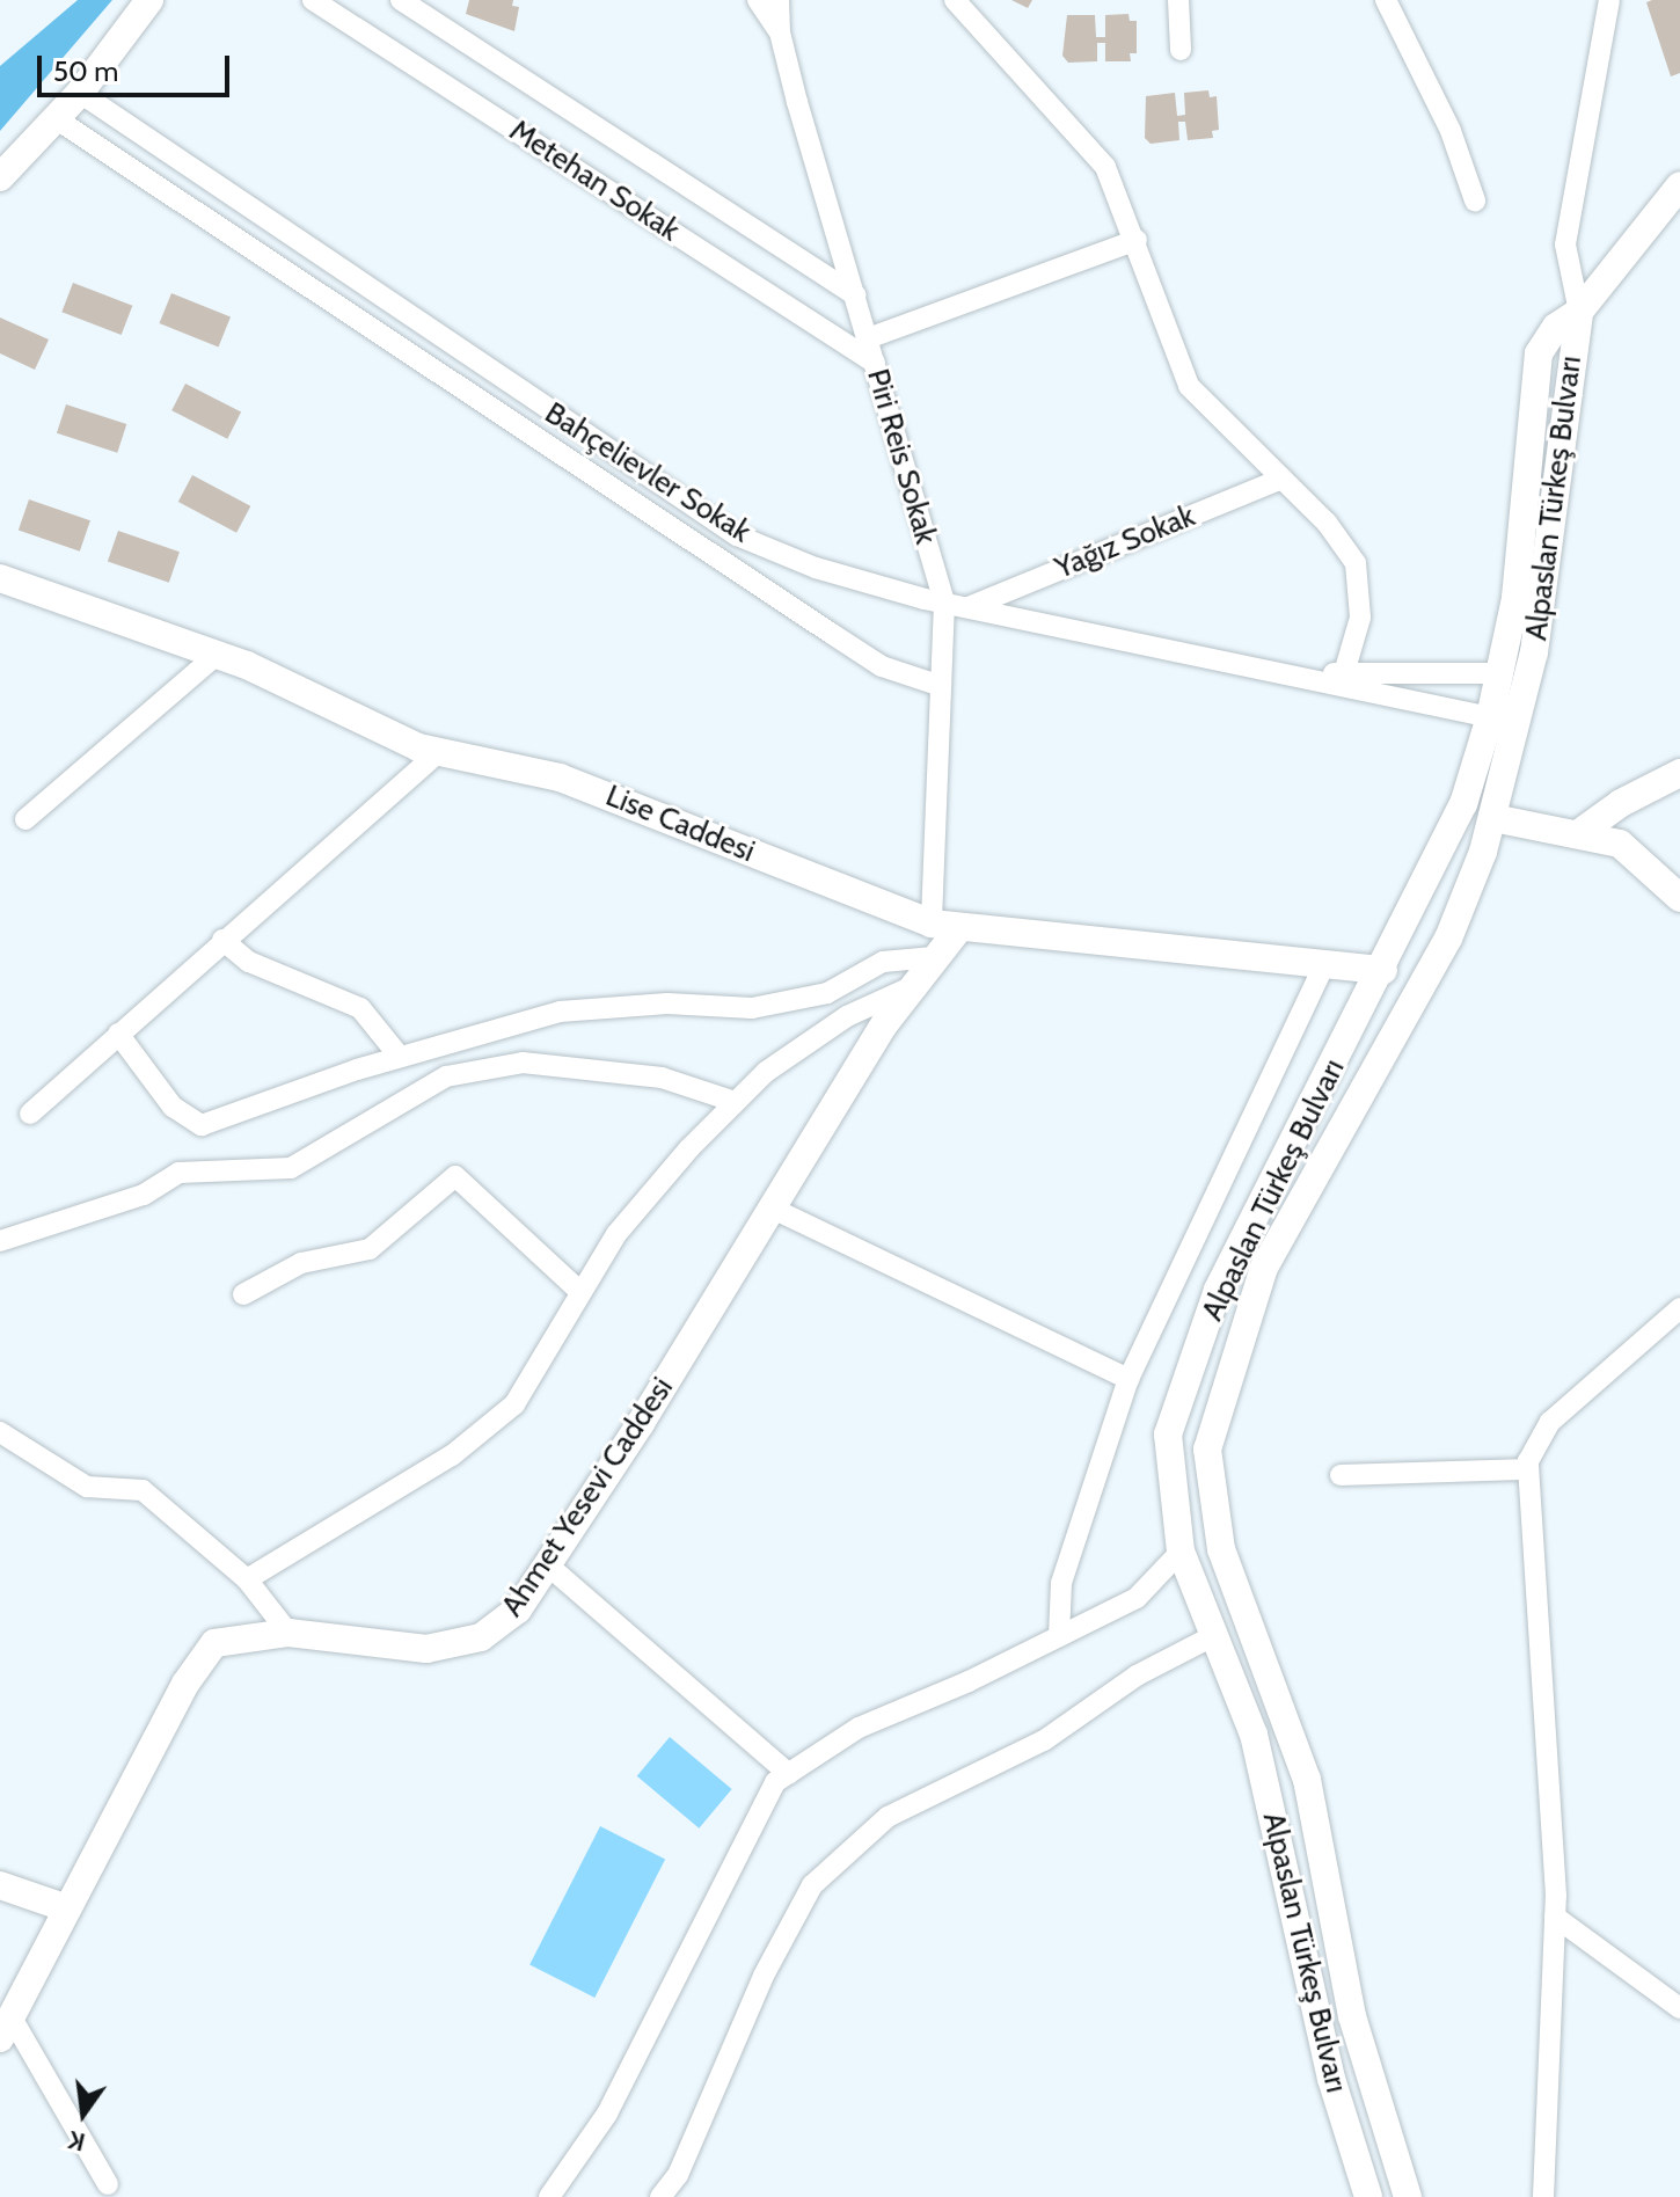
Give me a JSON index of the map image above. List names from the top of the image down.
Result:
{
  "streets": {
    "street": [
      "Metehan Sokak",
      "Piri Reis Sokak",
      "Bahçelievler Sokak",
      "Alpaslan Türkeş Bulvarı",
      "Yağız Sokak",
      "Lise Caddesi",
      "Ahmet Yesevi Caddesi"
    ]
  },
  "crossings": [
    ["Metehan Sokak", "Piri Reis Sokak"],
    ["Piri Reis Sokak", "Bahçelievler Sokak"],
    ["Piri Reis Sokak", "Lise Caddesi"],
    ["Piri Reis Sokak", "Ahmet Yesevi Caddesi"],
    ["Bahçelievler Sokak", "Yağız Sokak"],
    ["Alpaslan Türkeş Bulvarı", "Lise Caddesi"],
    ["Lise Caddesi", "Ahmet Yesevi Caddesi"]
  ],
  "scale_bar": "50 m",
  "north": "bottom"
}
